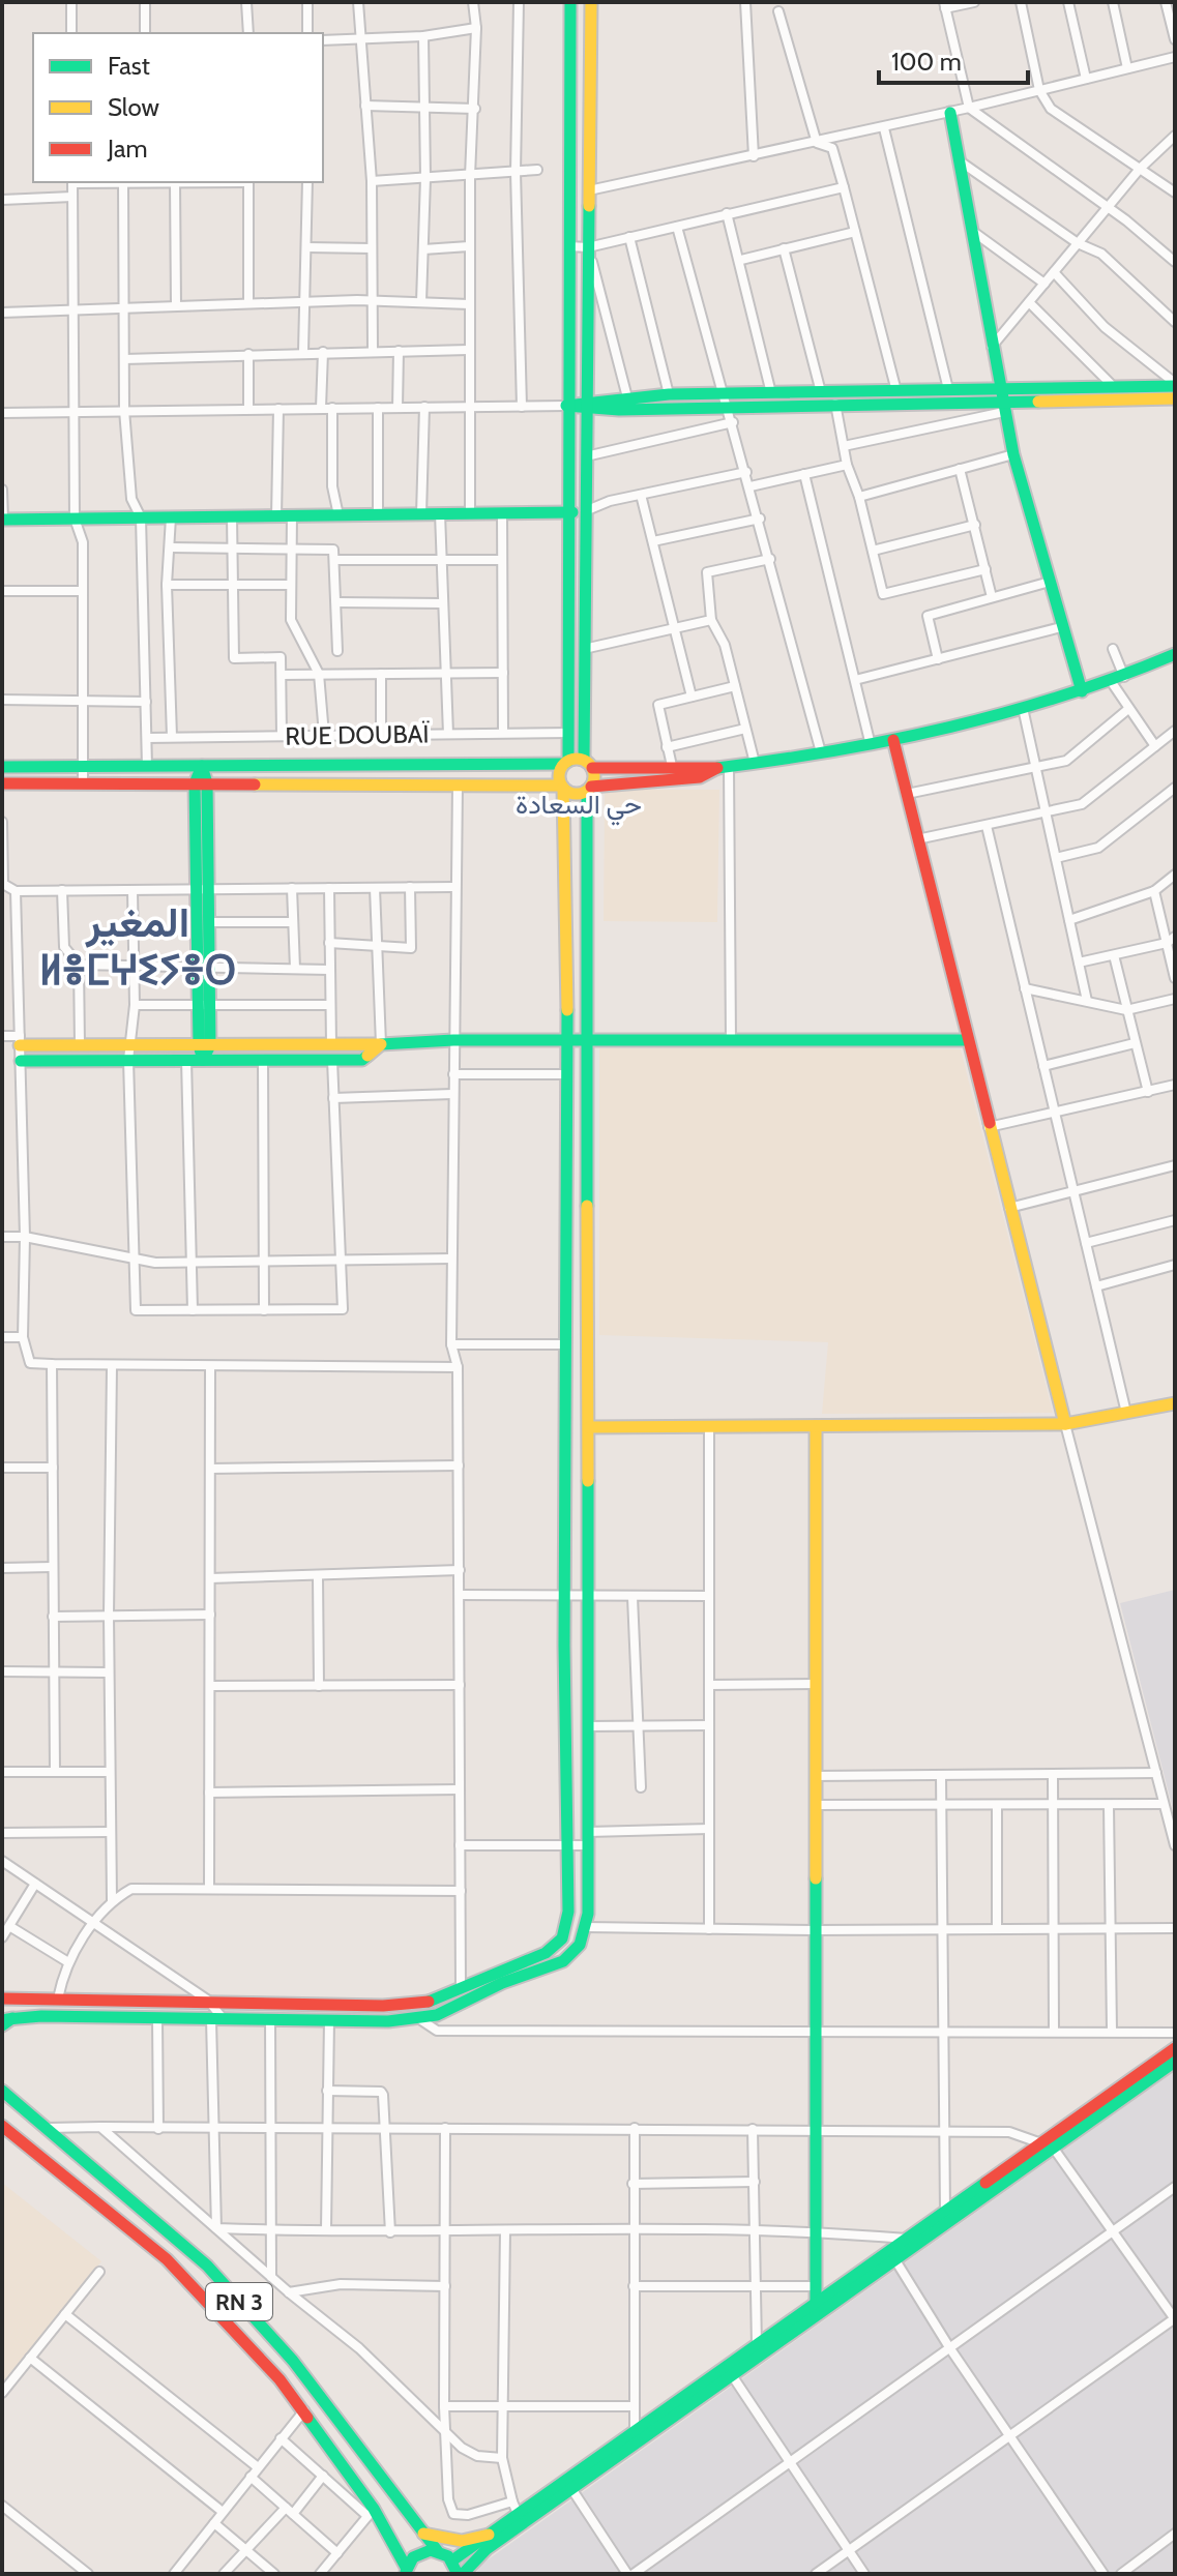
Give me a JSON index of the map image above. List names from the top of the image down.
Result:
{
  "streets": {
    "main road": ["RN 3"],
    "street": ["RUE DOUBAÏ"]
  },
  "districts": ["حي السعادة", "المغير ⵍⴻⵎⵖⵉⵢⴻⵔ"],
  "legend": ["Fast", "Slow", "Jam"],
  "scale_bar": "100 m"
}
